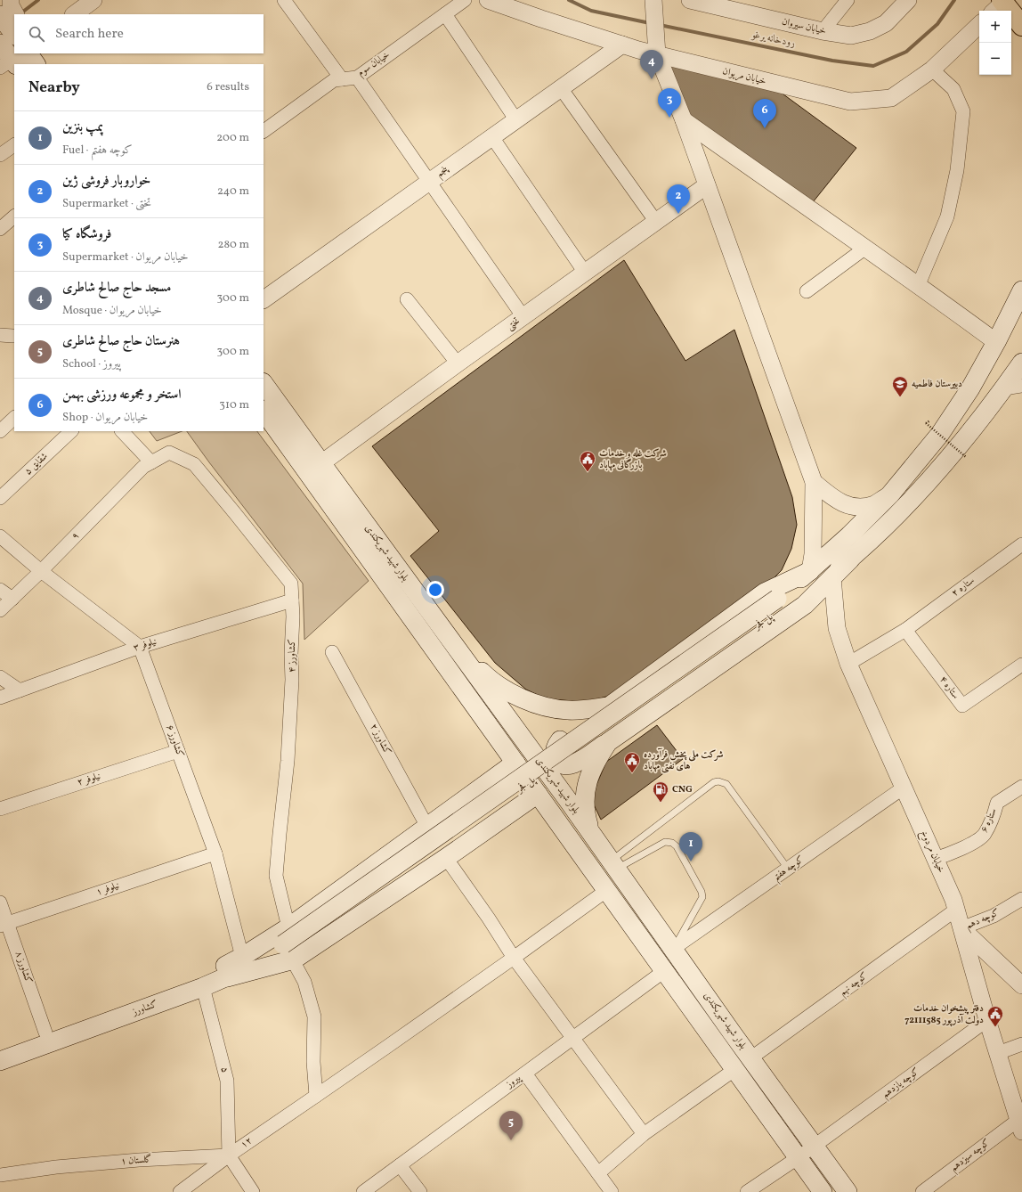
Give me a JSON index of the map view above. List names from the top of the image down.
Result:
{
  "streets": {
    "main road": ["بلوار شهید شهریکندی", "پل فجر", "کشاورز"],
    "street": [
      "خیابان سیروان",
      "خیابان سوم",
      "خیابان مریوان",
      "پنجم",
      "تختی",
      "شقایق ۵",
      "۹",
      "ستاره ۲",
      "نیلوفر ۳",
      "کشاورز ۴",
      "ستاره ۴",
      "کشاورز ۲",
      "کشاورز ۶",
      "نیلوفر ۲",
      "ستاره ۶",
      "خیابان مردوخ",
      "کوچه هفتم",
      "نیلوفر ۱",
      "کوچه دهم",
      "کشاورز ۸",
      "کوچه نهم",
      "۵",
      "پیروز",
      "کوچه یازدهم",
      "۱۲",
      "کوچه سیزدهم",
      "گلستان ۱"
    ]
  },
  "crossings": [
    ["خیابان مریوان", "پنجم"],
    ["تختی", "بلوار شهید شهریکندی"],
    ["۹", "کشاورز ۴"],
    ["بلوار شهید شهریکندی", "کوچه هفتم"],
    ["بلوار شهید شهریکندی", "کوچه نهم"],
    ["بلوار شهید شهریکندی", "پیروز"],
    ["بلوار شهید شهریکندی", "کوچه یازدهم"],
    ["بلوار شهید شهریکندی", "۱۲"],
    ["ستاره ۲", "ستاره ۴"],
    ["ستاره ۲", "خیابان مردوخ"],
    ["پل فجر", "کشاورز ۴"],
    ["پل فجر", "کشاورز"],
    ["نیلوفر ۳", "کشاورز ۴"],
    ["نیلوفر ۳", "کشاورز ۶"],
    ["کشاورز ۴", "کشاورز"],
    ["کشاورز ۴", "۱۲"],
    ["کشاورز ۶", "نیلوفر ۲"],
    ["کشاورز ۶", "نیلوفر ۱"],
    ["ستاره ۶", "خیابان مردوخ"],
    ["خیابان مردوخ", "کوچه هفتم"],
    ["خیابان مردوخ", "کوچه دهم"],
    ["خیابان مردوخ", "کوچه نهم"],
    ["خیابان مردوخ", "کوچه یازدهم"],
    ["خیابان مردوخ", "کوچه سیزدهم"],
    ["نیلوفر ۱", "کشاورز ۸"],
    ["کشاورز", "۵"],
    ["۵", "۱۲"],
    ["۵", "گلستان ۱"],
    ["۱۲", "گلستان ۱"]
  ],
  "water": ["رودخانه یرغو"],
  "places": {
    "school or university": ["دبیرستان فاطمیه"],
    "public building": ["شرکت غله و خدمات بازرگانی مهاباد", "شرکت ملی پخش فرآورده های نفتی مهاباد", "دفتر پیشخوان خدمات دولت آذرپور 72111585"],
    "fuel station": ["CNG"]
  },
  "page": {
    "map_buttons": ["+", "−"],
    "search": "Search here",
    "pins": [
      "4",
      "3",
      "6",
      "2",
      "1",
      "5"
    ],
    "heading": ["Nearby", "6 results"],
    "list": [
      {
        "mark": "1",
        "name": "پمپ بنزین",
        "note": "Fuel · کوچه هفتم",
        "value": "200 m"
      },
      {
        "mark": "2",
        "name": "خواروبار فروشی ژین",
        "note": "Supermarket · تختی",
        "value": "240 m"
      },
      {
        "mark": "3",
        "name": "فروشگاه کیا",
        "note": "Supermarket · خیابان مریوان",
        "value": "280 m"
      },
      {
        "mark": "4",
        "name": "مسجد حاج صالح شاطری",
        "note": "Mosque · خیابان مریوان",
        "value": "300 m"
      },
      {
        "mark": "5",
        "name": "هنرستان حاج صالح شاطری",
        "note": "School · پیروز",
        "value": "300 m"
      },
      {
        "mark": "6",
        "name": "استخر و مجموعه ورزشی بهمن",
        "note": "Shop · خیابان مریوان",
        "value": "310 m"
      }
    ]
  }
}
